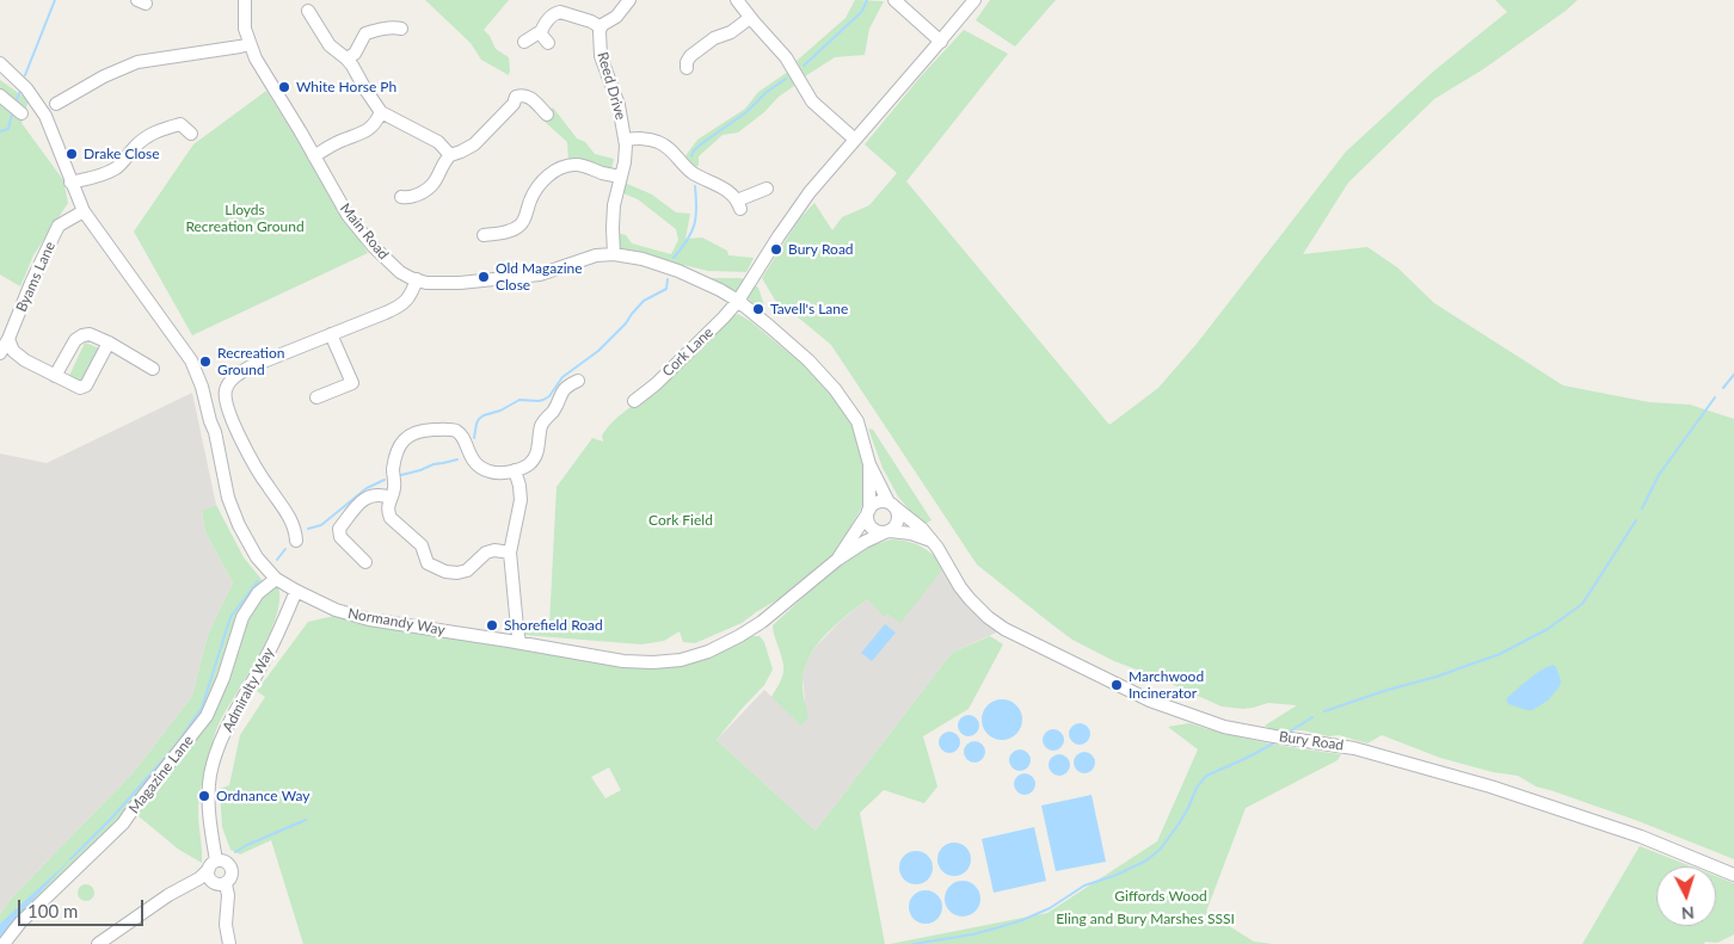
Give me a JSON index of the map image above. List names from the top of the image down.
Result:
{
  "streets": {
    "street": [
      "Reed Drive",
      "Main Road",
      "Byams Lane",
      "Cork Lane",
      "Normandy Way",
      "Admiralty Way",
      "Bury Road",
      "Magazine Lane"
    ]
  },
  "crossings": [
    ["Reed Drive", "Main Road"],
    ["Main Road", "Cork Lane"],
    ["Byams Lane", "Normandy Way"],
    ["Normandy Way", "Admiralty Way"],
    ["Normandy Way", "Bury Road"],
    ["Normandy Way", "Magazine Lane"]
  ],
  "parks": [
    "Lloyds Recreation Ground",
    "Cork Field",
    "Giffords Wood",
    "Eling and Bury Marshes SSSI"
  ],
  "places": [
    "White Horse Ph",
    "Drake Close",
    "Bury Road",
    "Old Magazine Close",
    "Tavell's Lane",
    "Recreation Ground",
    "Shorefield Road",
    "Marchwood Incinerator",
    "Ordnance Way"
  ],
  "scale_bar": "100 m",
  "north": "bottom"
}
